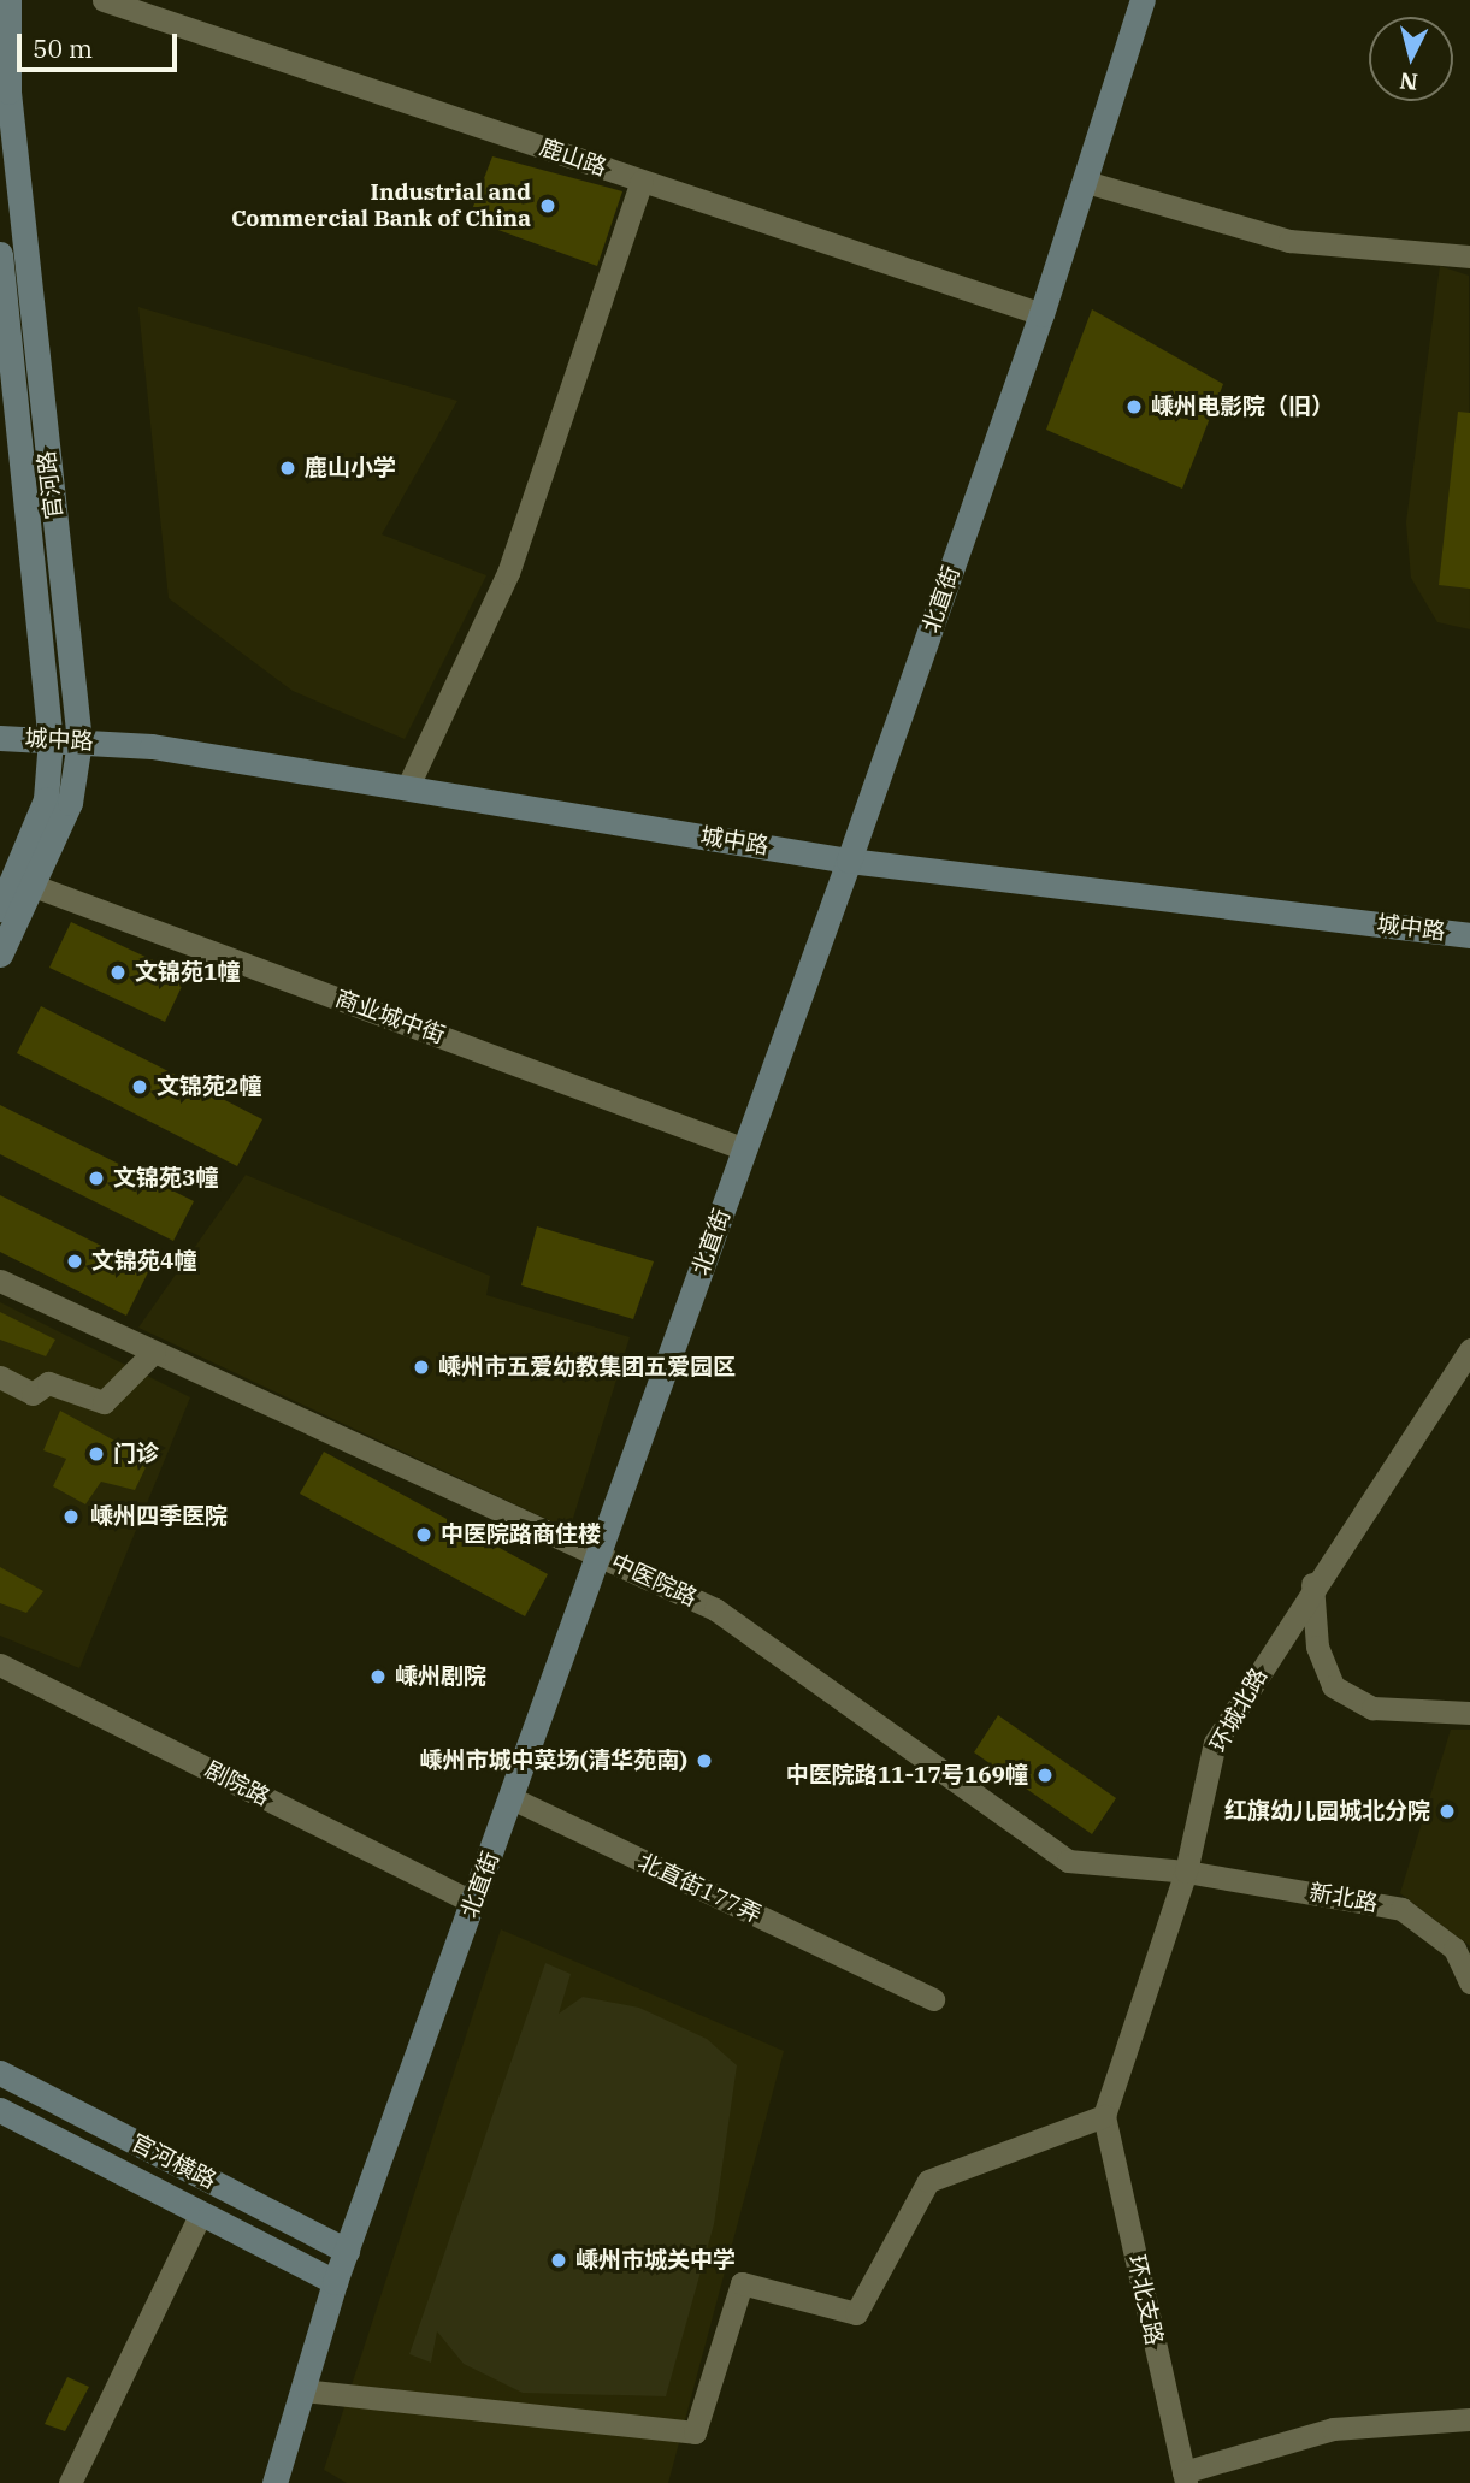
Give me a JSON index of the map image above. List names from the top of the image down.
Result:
{
  "streets": {
    "main road": [
      "官河路",
      "北直街",
      "城中路",
      "官河横路"
    ],
    "street": [
      "鹿山路",
      "商业城中街",
      "中医院路",
      "环城北路",
      "剧院路",
      "北直街177弄",
      "新北路",
      "环北支路"
    ]
  },
  "crossings": [
    ["鹿山路", "北直街"],
    ["官河路", "城中路"],
    ["官河路", "商业城中街"],
    ["北直街", "城中路"],
    ["北直街", "商业城中街"],
    ["北直街", "中医院路"],
    ["北直街", "剧院路"],
    ["北直街", "北直街177弄"],
    ["北直街", "官河横路"],
    ["中医院路", "环城北路"],
    ["中医院路", "新北路"],
    ["环城北路", "新北路"],
    ["环城北路", "环北支路"]
  ],
  "places": [
    "Industrial and Commercial Bank of China",
    "嵊州电影院（旧）",
    "鹿山小学",
    "文锦苑1幢",
    "文锦苑2幢",
    "文锦苑3幢",
    "文锦苑4幢",
    "嵊州市五爱幼教集团五爱园区",
    "门诊",
    "嵊州四季医院",
    "中医院路商住楼",
    "嵊州剧院",
    "嵊州市城中菜场(清华苑南)",
    "中医院路11-17号169幢",
    "红旗幼儿园城北分院",
    "嵊州市城关中学"
  ],
  "scale_bar": "50 m",
  "north": "bottom"
}
